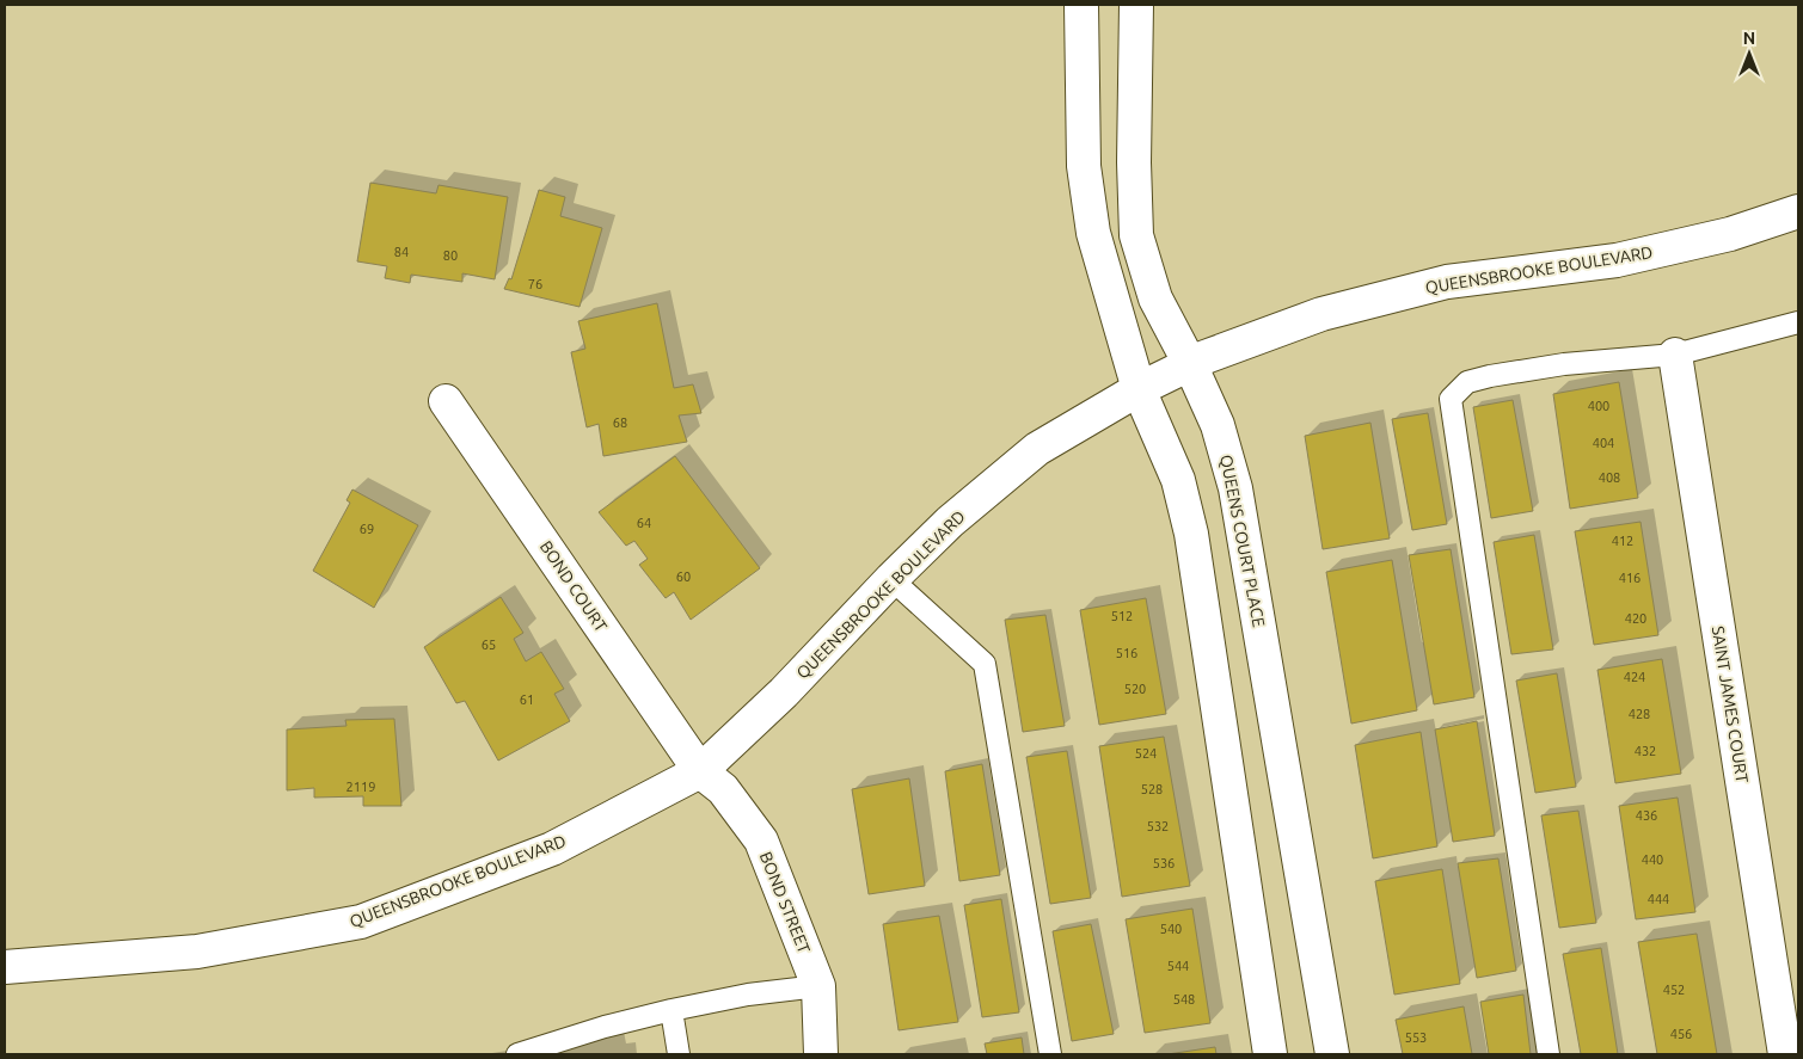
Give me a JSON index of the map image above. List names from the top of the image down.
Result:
{
  "streets": {
    "street": [
      "QUEENSBROOKE BOULEVARD",
      "QUEENS COURT PLACE",
      "BOND COURT",
      "SAINT JAMES COURT",
      "BOND STREET"
    ]
  },
  "crossings": [
    ["QUEENSBROOKE BOULEVARD", "QUEENS COURT PLACE"],
    ["QUEENSBROOKE BOULEVARD", "BOND COURT"],
    ["QUEENSBROOKE BOULEVARD", "BOND STREET"],
    ["BOND COURT", "BOND STREET"]
  ],
  "house_numbers": [
    "84",
    "80",
    "76",
    "400",
    "68",
    "404",
    "408",
    "64",
    "69",
    "412",
    "60",
    "416",
    "512",
    "420",
    "65",
    "516",
    "424",
    "520",
    "61",
    "428",
    "432",
    "524",
    "2119",
    "528",
    "436",
    "532",
    "440",
    "536",
    "444",
    "540",
    "544",
    "452",
    "548",
    "456",
    "553"
  ],
  "north": "top"
}
